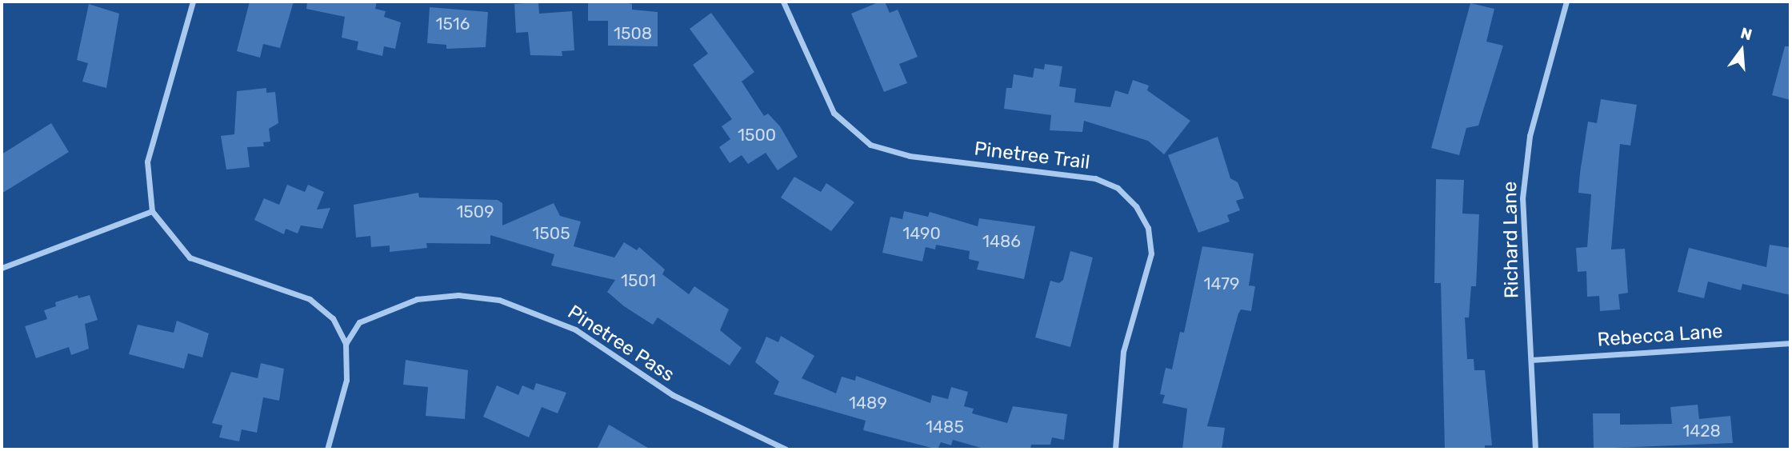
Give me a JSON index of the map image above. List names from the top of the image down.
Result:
{
  "streets": {
    "street": [
      "Pinetree Trail",
      "Richard Lane",
      "Rebecca Lane",
      "Pinetree Pass"
    ]
  },
  "crossings": [
    ["Richard Lane", "Rebecca Lane"]
  ],
  "house_numbers": [
    "1516",
    "1508",
    "1500",
    "1509",
    "1505",
    "1490",
    "1486",
    "1501",
    "1479",
    "1489",
    "1485",
    "1428"
  ],
  "north": "top"
}
